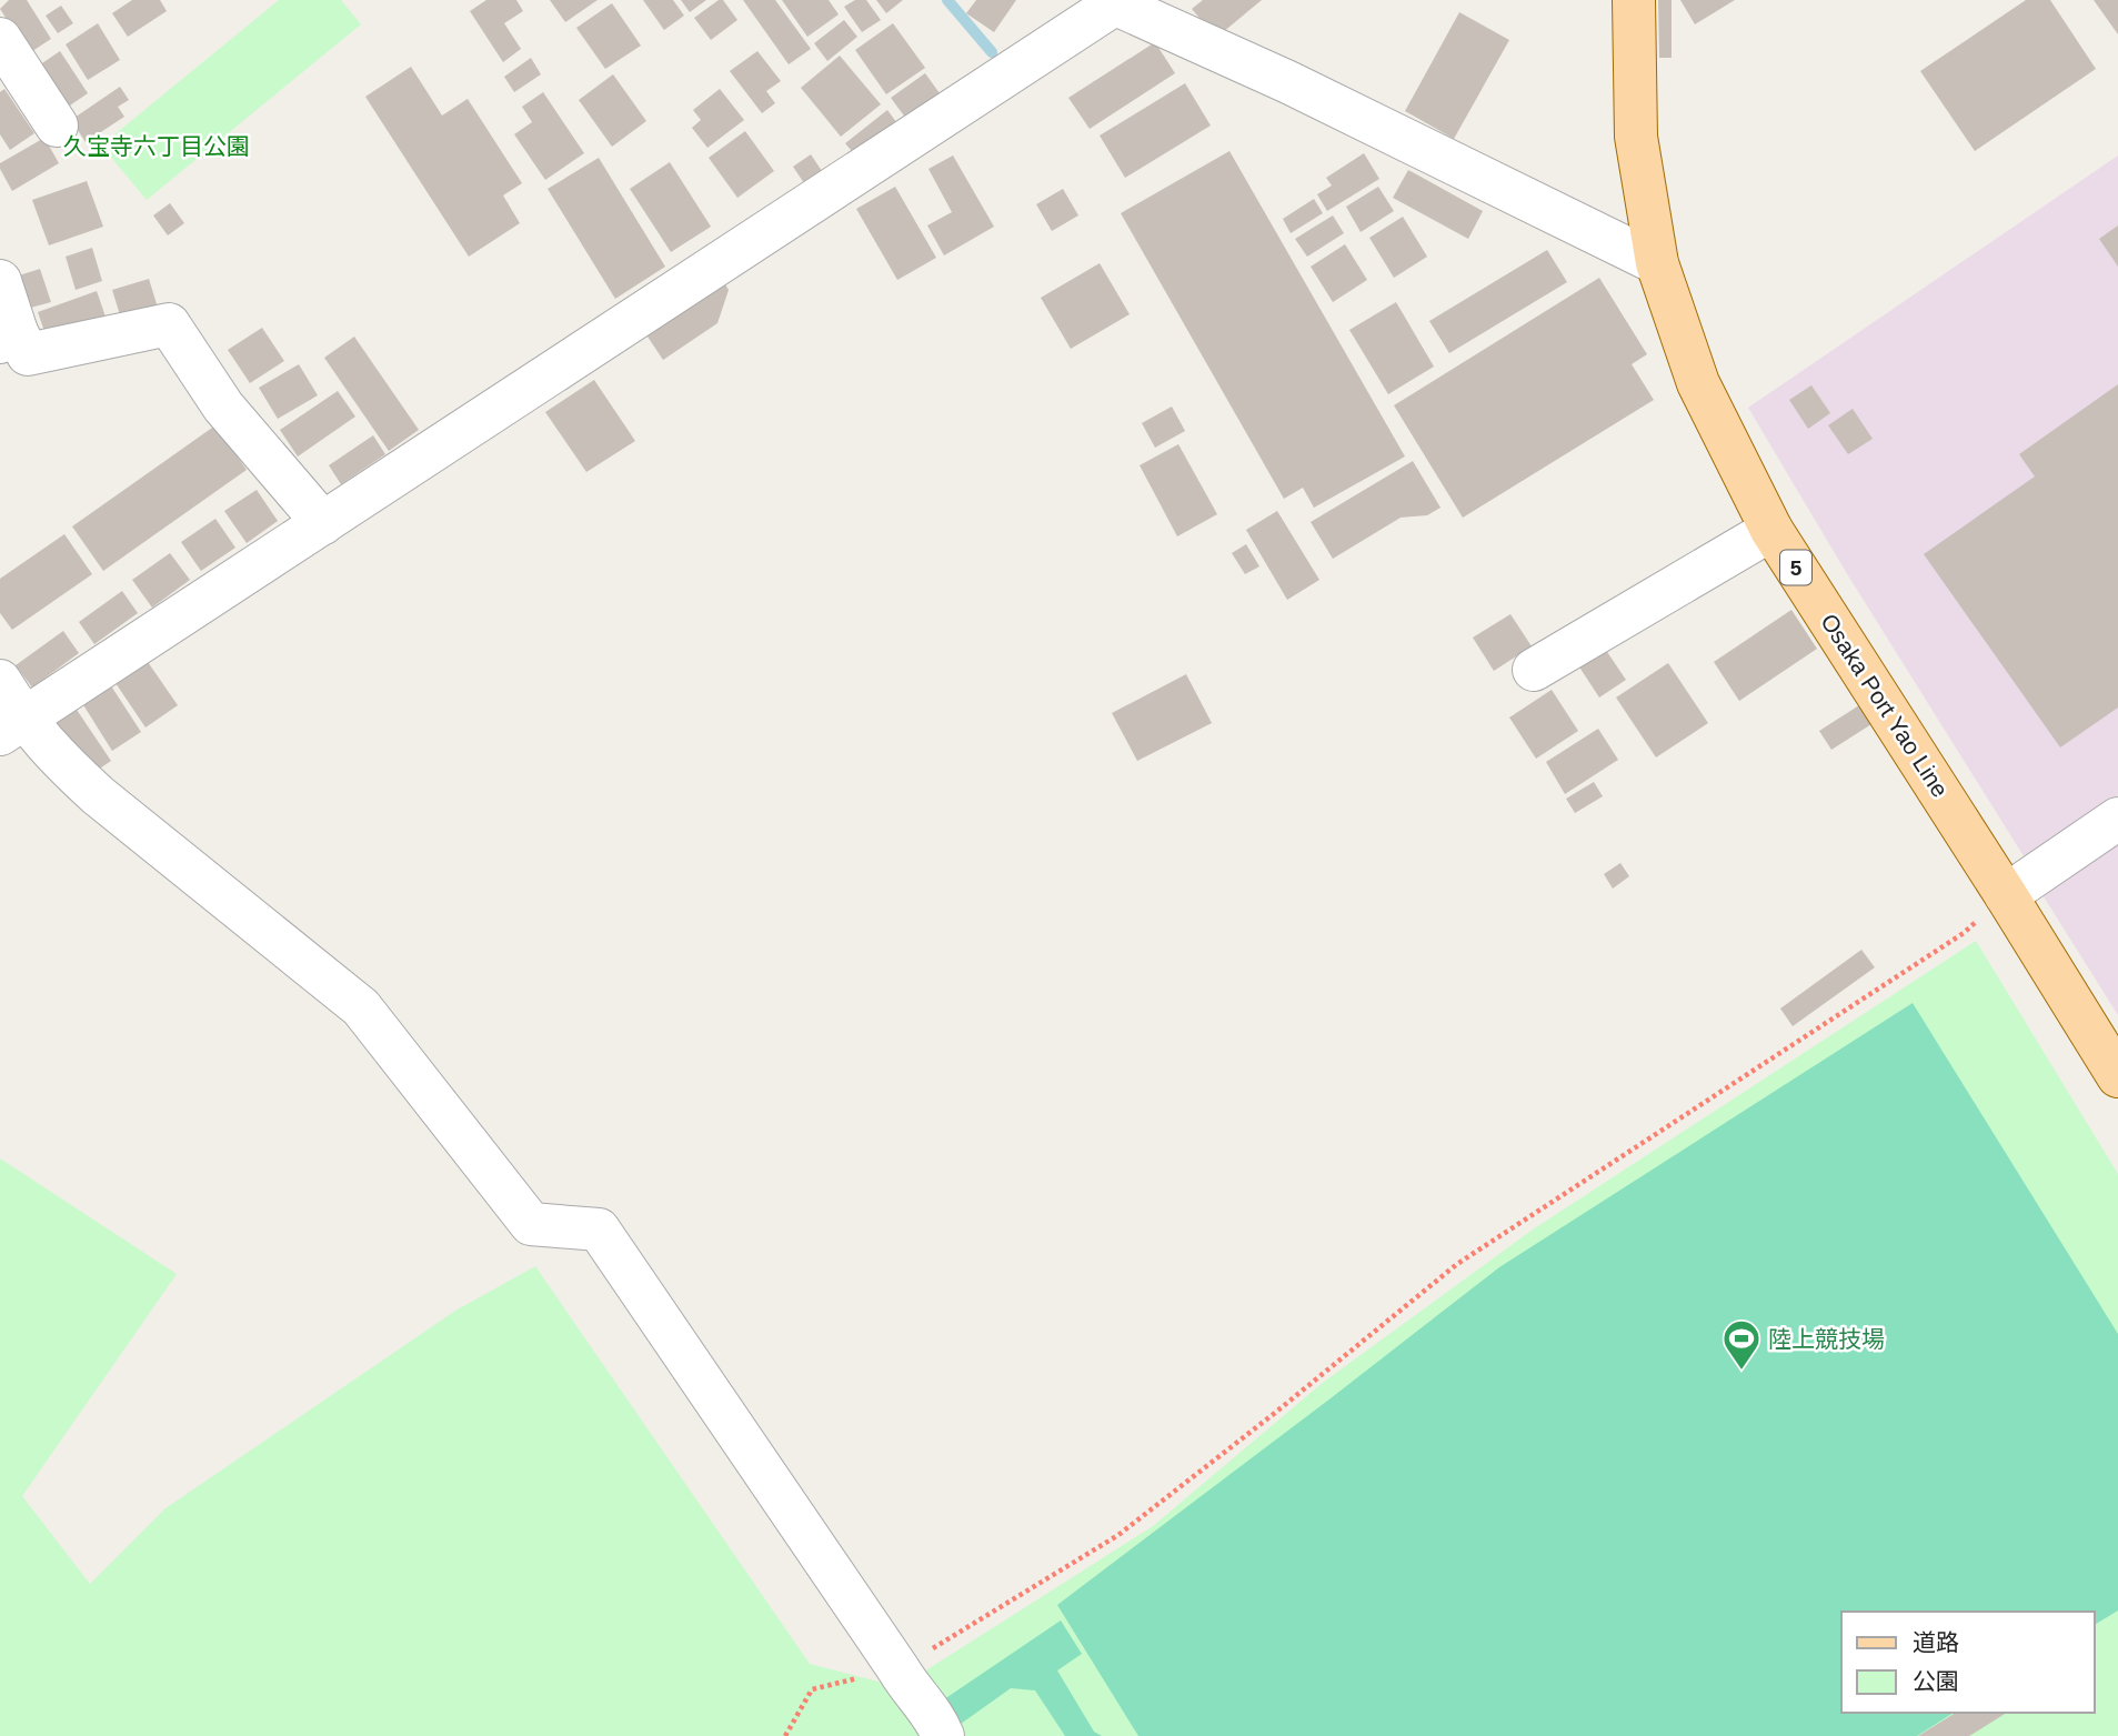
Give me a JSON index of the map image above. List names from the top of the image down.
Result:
{
  "streets": {
    "main road": ["5", "Osaka Port Yao Line"]
  },
  "parks": ["久宝寺六丁目公園"],
  "places": {
    "sports": ["陸上競技場"]
  },
  "legend": ["道路", "公園"]
}
